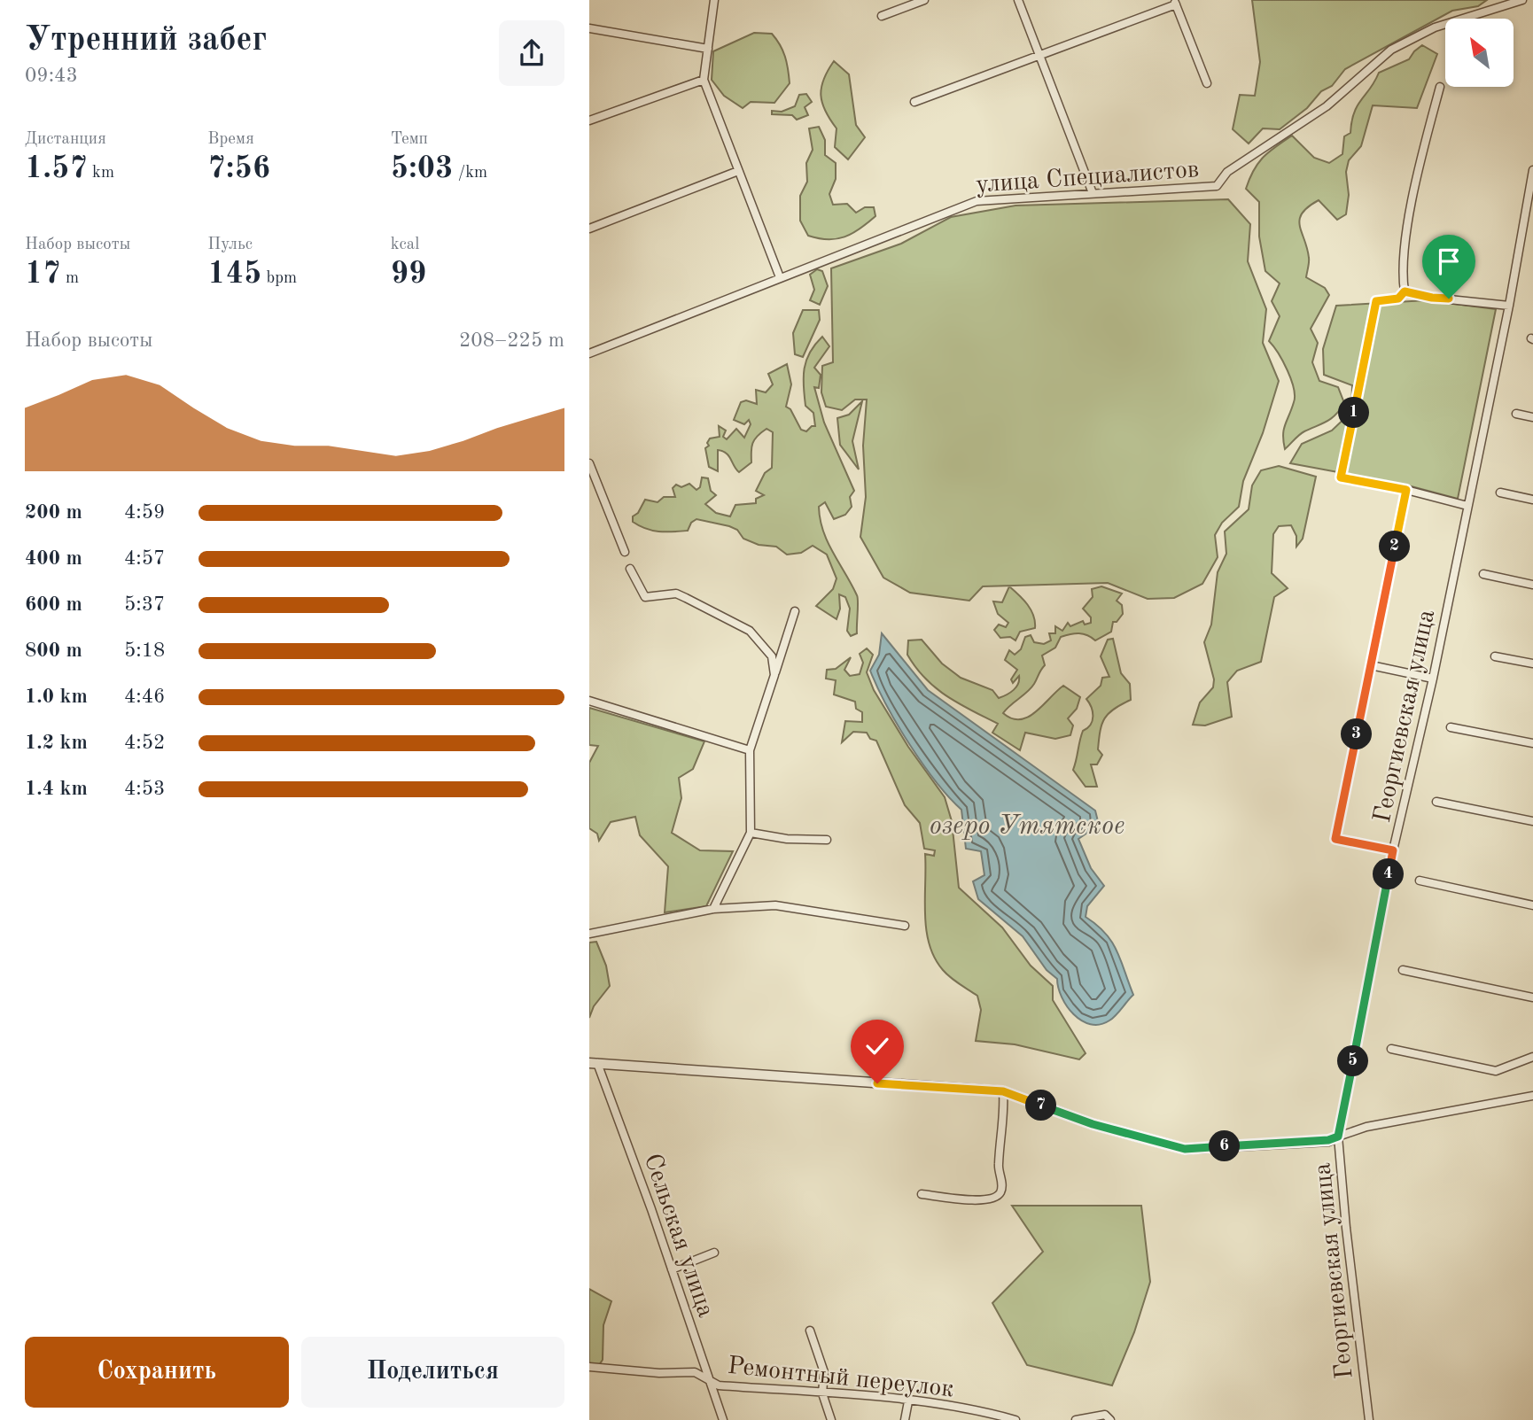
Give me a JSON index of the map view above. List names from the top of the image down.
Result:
{
  "streets": {
    "street": [
      "улица Специалистов",
      "Георгиевская улица",
      "Сельская улица",
      "Ремонтный переулок"
    ]
  },
  "crossings": [
    ["Сельская улица", "Ремонтный переулок"]
  ],
  "water": ["озеро Утятское"],
  "north": "top left",
  "page": {
    "heading": ["Утренний забег", "09:43"],
    "stats": [
      ["Дистанция", "1.57 km"],
      ["Время", "7:56"],
      ["Темп", "5:03 /km"],
      ["Набор высоты", "17 m"],
      ["Пульс", "145 bpm"],
      ["kcal", "99"]
    ],
    "chart": ["Набор высоты", "208–225 m"],
    "pins": [
      "1",
      "2",
      "3",
      "4",
      "5",
      "7",
      "6"
    ],
    "list": [
      {
        "name": "200 m",
        "note": "4:59"
      },
      {
        "name": "400 m",
        "note": "4:57"
      },
      {
        "name": "600 m",
        "note": "5:37"
      },
      {
        "name": "800 m",
        "note": "5:18"
      },
      {
        "name": "1.0 km",
        "note": "4:46"
      },
      {
        "name": "1.2 km",
        "note": "4:52"
      },
      {
        "name": "1.4 km",
        "note": "4:53"
      }
    ],
    "buttons": ["Сохранить", "Поделиться"]
  }
}
